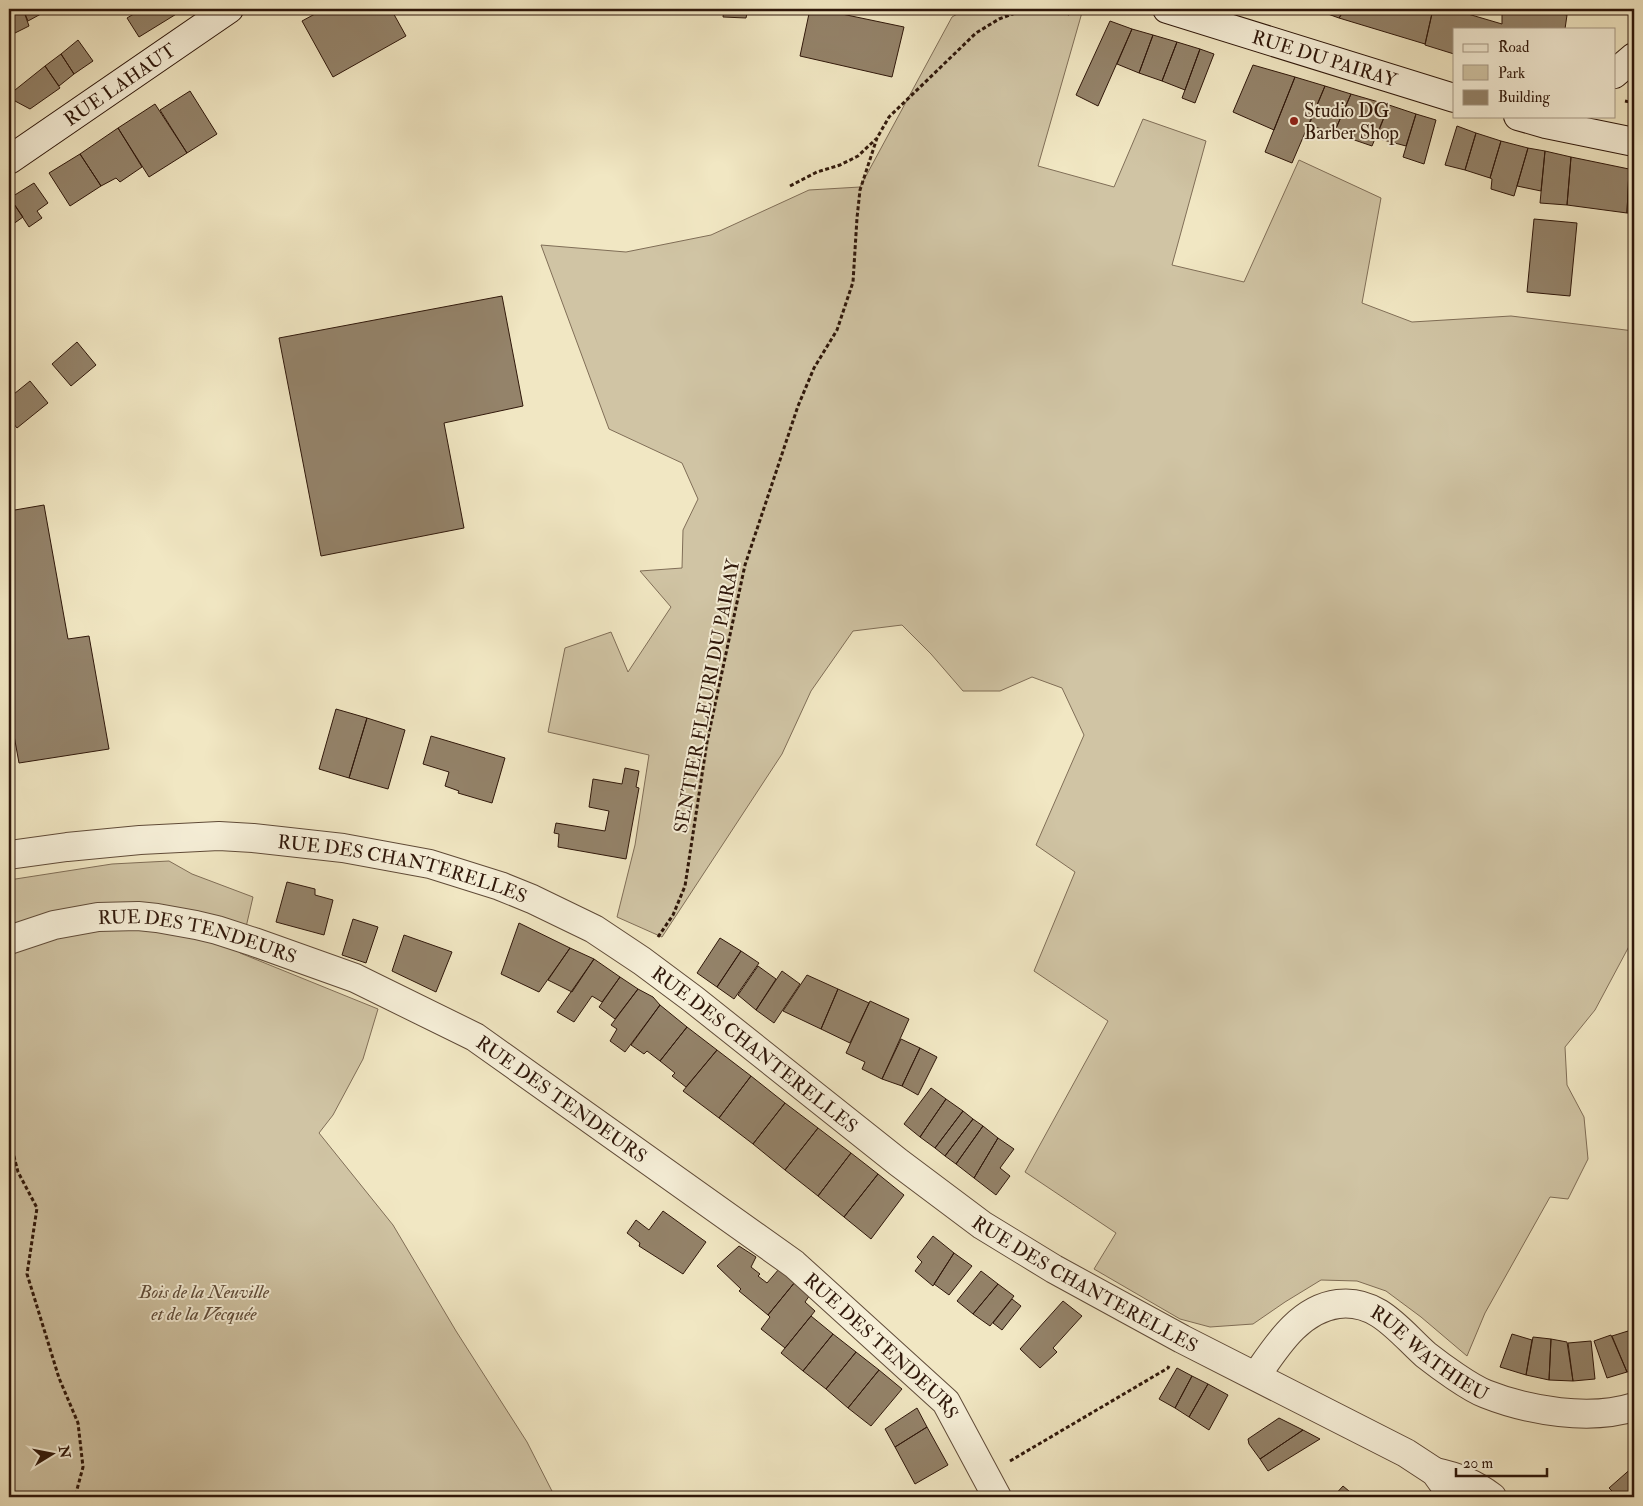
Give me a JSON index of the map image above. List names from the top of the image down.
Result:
{
  "streets": {
    "street": [
      "RUE DU PAIRAY",
      "RUE LAHAUT",
      "RUE DES CHANTERELLES",
      "RUE DES TENDEURS",
      "RUE WATHIEU"
    ],
    "path": ["SENTIER FLEURI DU PAIRAY"]
  },
  "crossings": [
    ["SENTIER FLEURI DU PAIRAY", "RUE DES CHANTERELLES"],
    ["RUE DES CHANTERELLES", "RUE WATHIEU"]
  ],
  "parks": ["Bois de la Neuville et de la Vecquée"],
  "places": ["Studio DG Barber Shop"],
  "legend": ["Road", "Park", "Building"],
  "scale_bar": "20 m",
  "north": "right"
}
